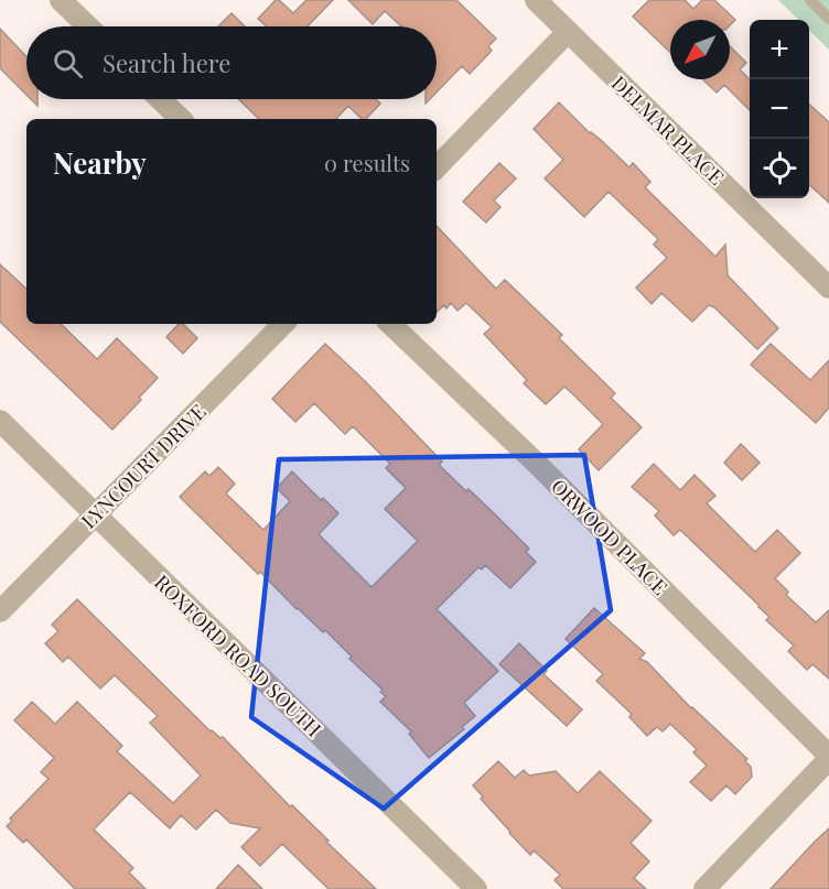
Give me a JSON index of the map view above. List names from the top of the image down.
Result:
{
  "streets": {
    "street": [
      "DELMAR PLACE",
      "LYNCOURT DRIVE",
      "ORWOOD PLACE",
      "ROXFORD ROAD SOUTH"
    ]
  },
  "crossings": [
    ["LYNCOURT DRIVE", "ROXFORD ROAD SOUTH"]
  ],
  "north": "bottom left",
  "page": {
    "map_buttons": ["+", "−"],
    "search": "Search here",
    "heading": ["Nearby", "0 results"]
  }
}
